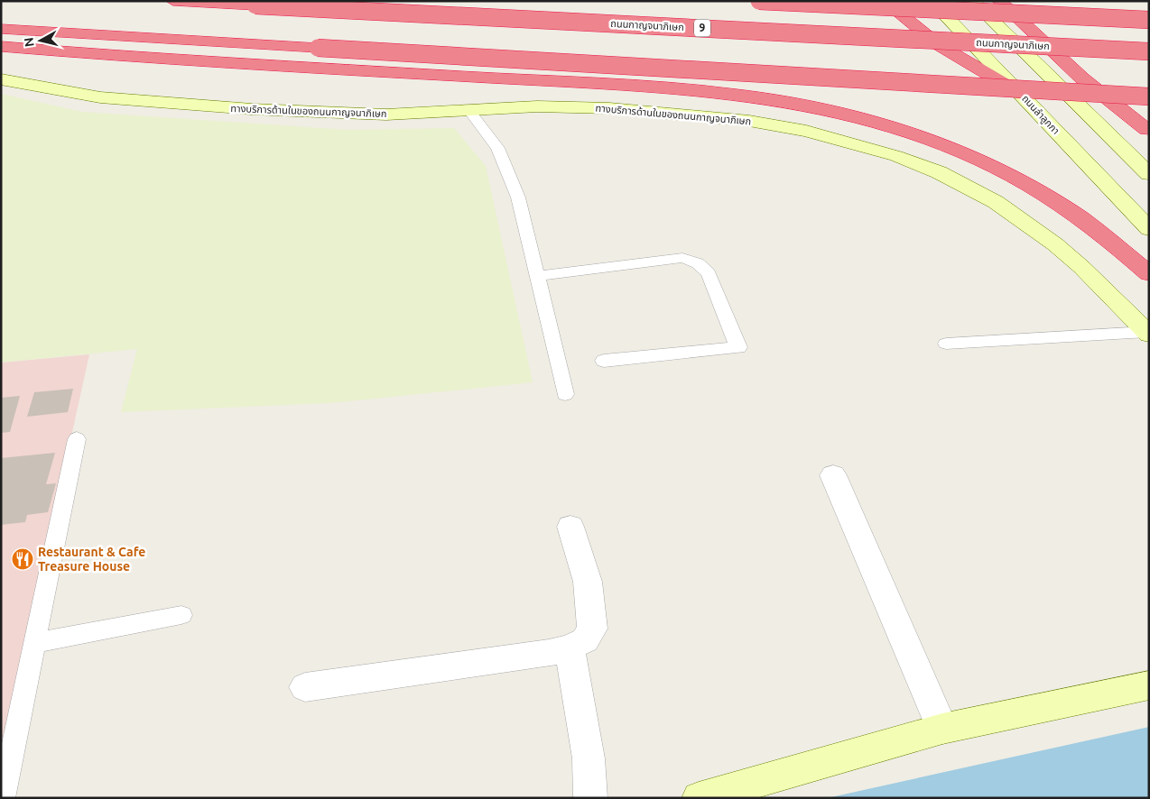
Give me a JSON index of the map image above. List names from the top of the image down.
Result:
{
  "streets": {
    "highway": ["ถนนกาญจนาภิเษก", "9"],
    "main road": ["ทางบริการด้านในของถนนกาญจนาภิเษก", "ถนนลำลูกกา"]
  },
  "places": {
    "restaurant": ["Restaurant & Cafe Treasure House"]
  },
  "north": "left"
}
